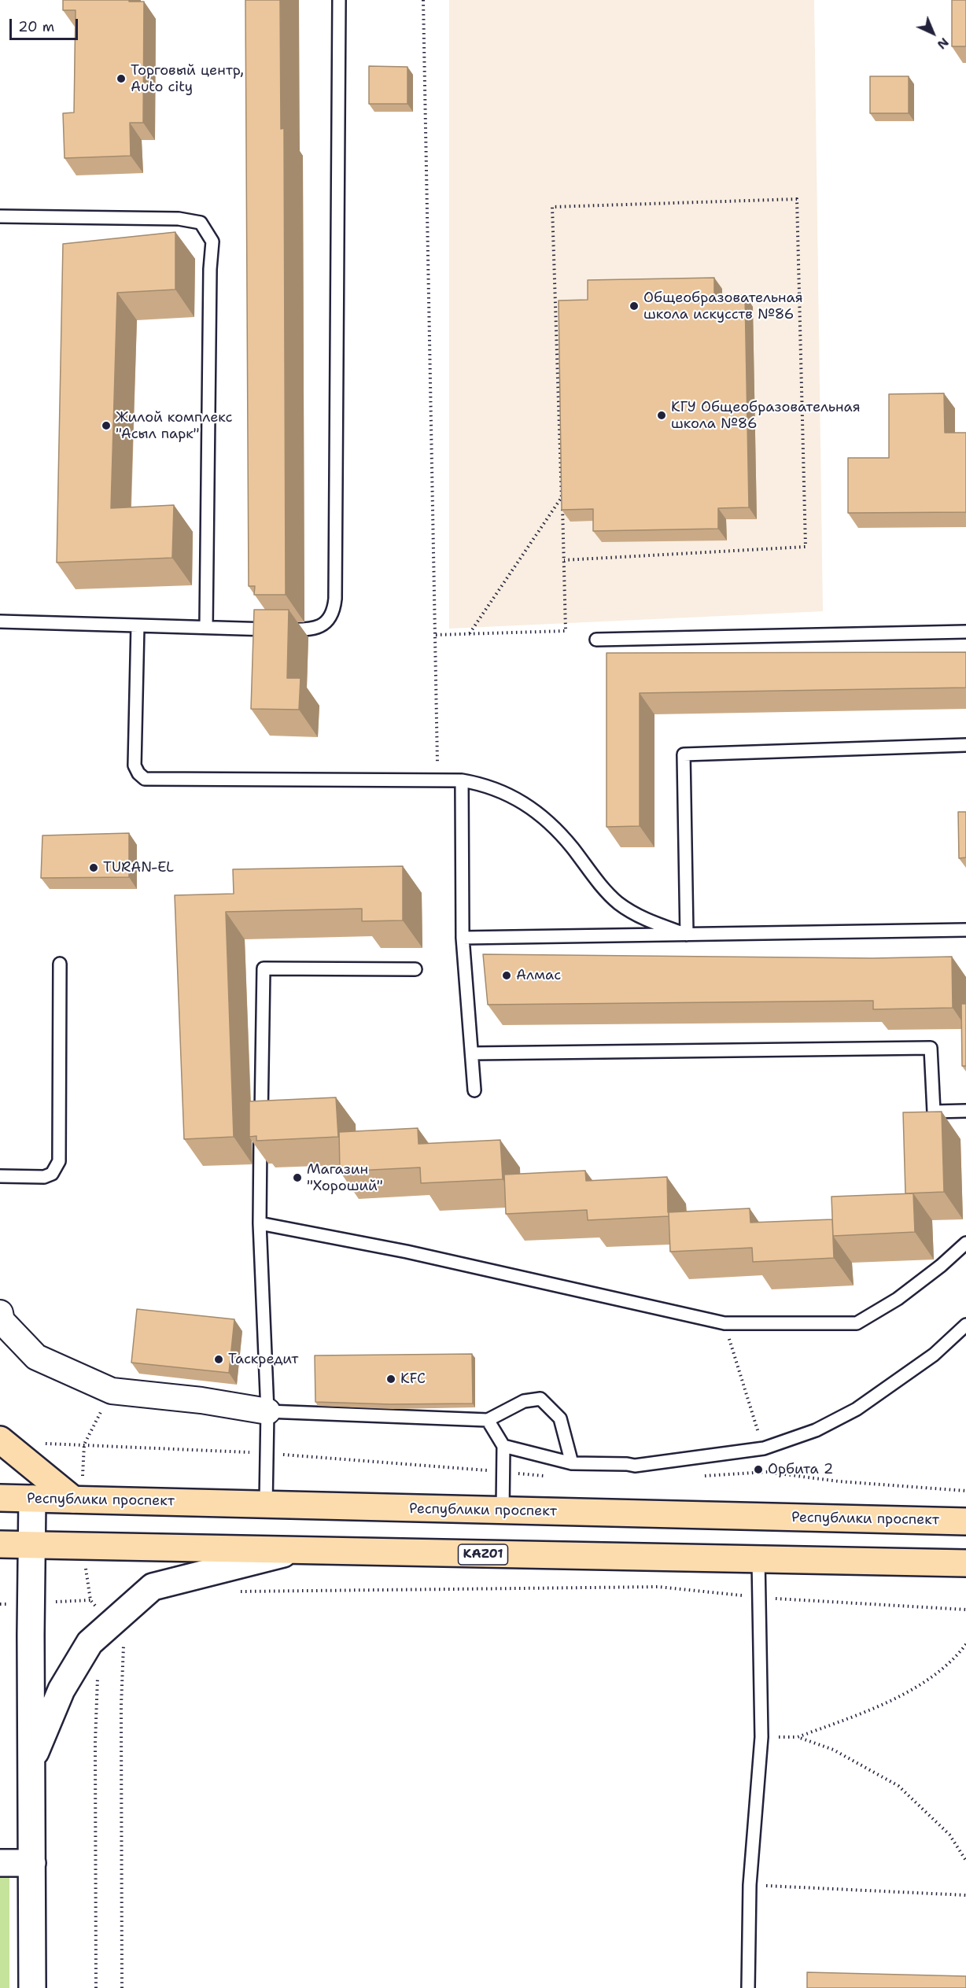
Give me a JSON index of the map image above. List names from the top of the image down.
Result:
{
  "streets": {
    "main road": ["Республики проспект", "KАZ01"]
  },
  "places": [
    "Торговый центр, Auto city",
    "Общеобразовательная школа искусств №86",
    "КГУ Общеобразовательная школа №86",
    "Жилой комплекс \"Асыл парк\"",
    "TURAN-EL",
    "Алмас",
    "Магазин \"Хороший\"",
    "Таскредит",
    "KFC",
    "Орбита 2"
  ],
  "scale_bar": "20 m",
  "north": "bottom right"
}
